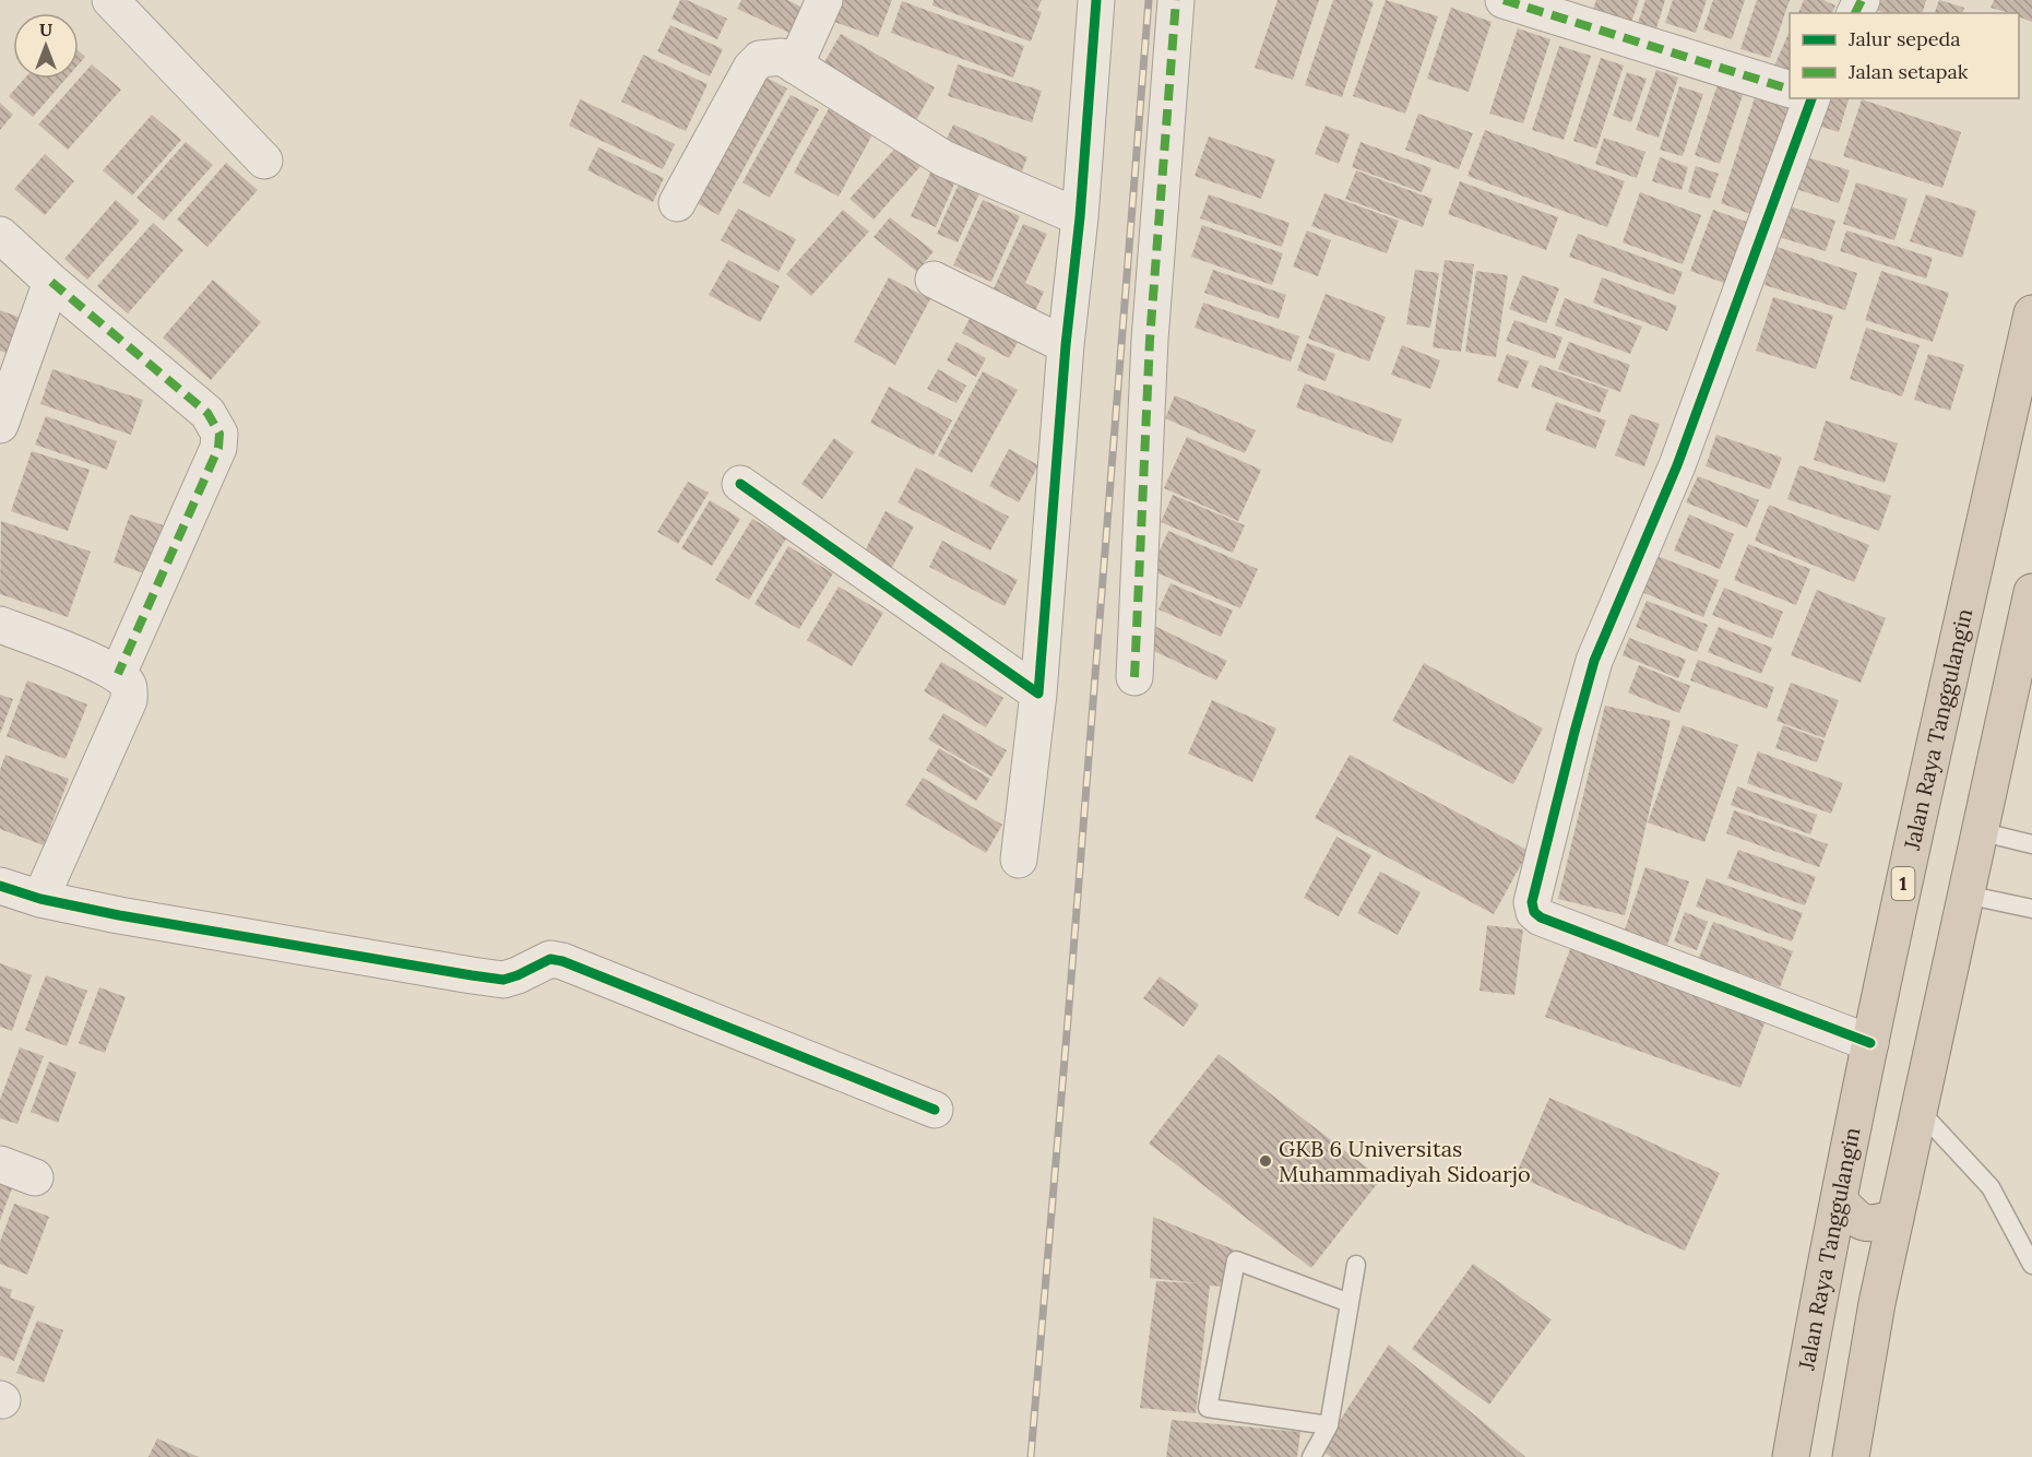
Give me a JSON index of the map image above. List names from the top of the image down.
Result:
{
  "streets": {
    "highway": ["Jalan Raya Tanggulangin", "1"]
  },
  "places": ["GKB 6 Universitas Muhammadiyah Sidoarjo"],
  "legend": ["Jalur sepeda", "Jalan setapak"],
  "north": "top"
}
